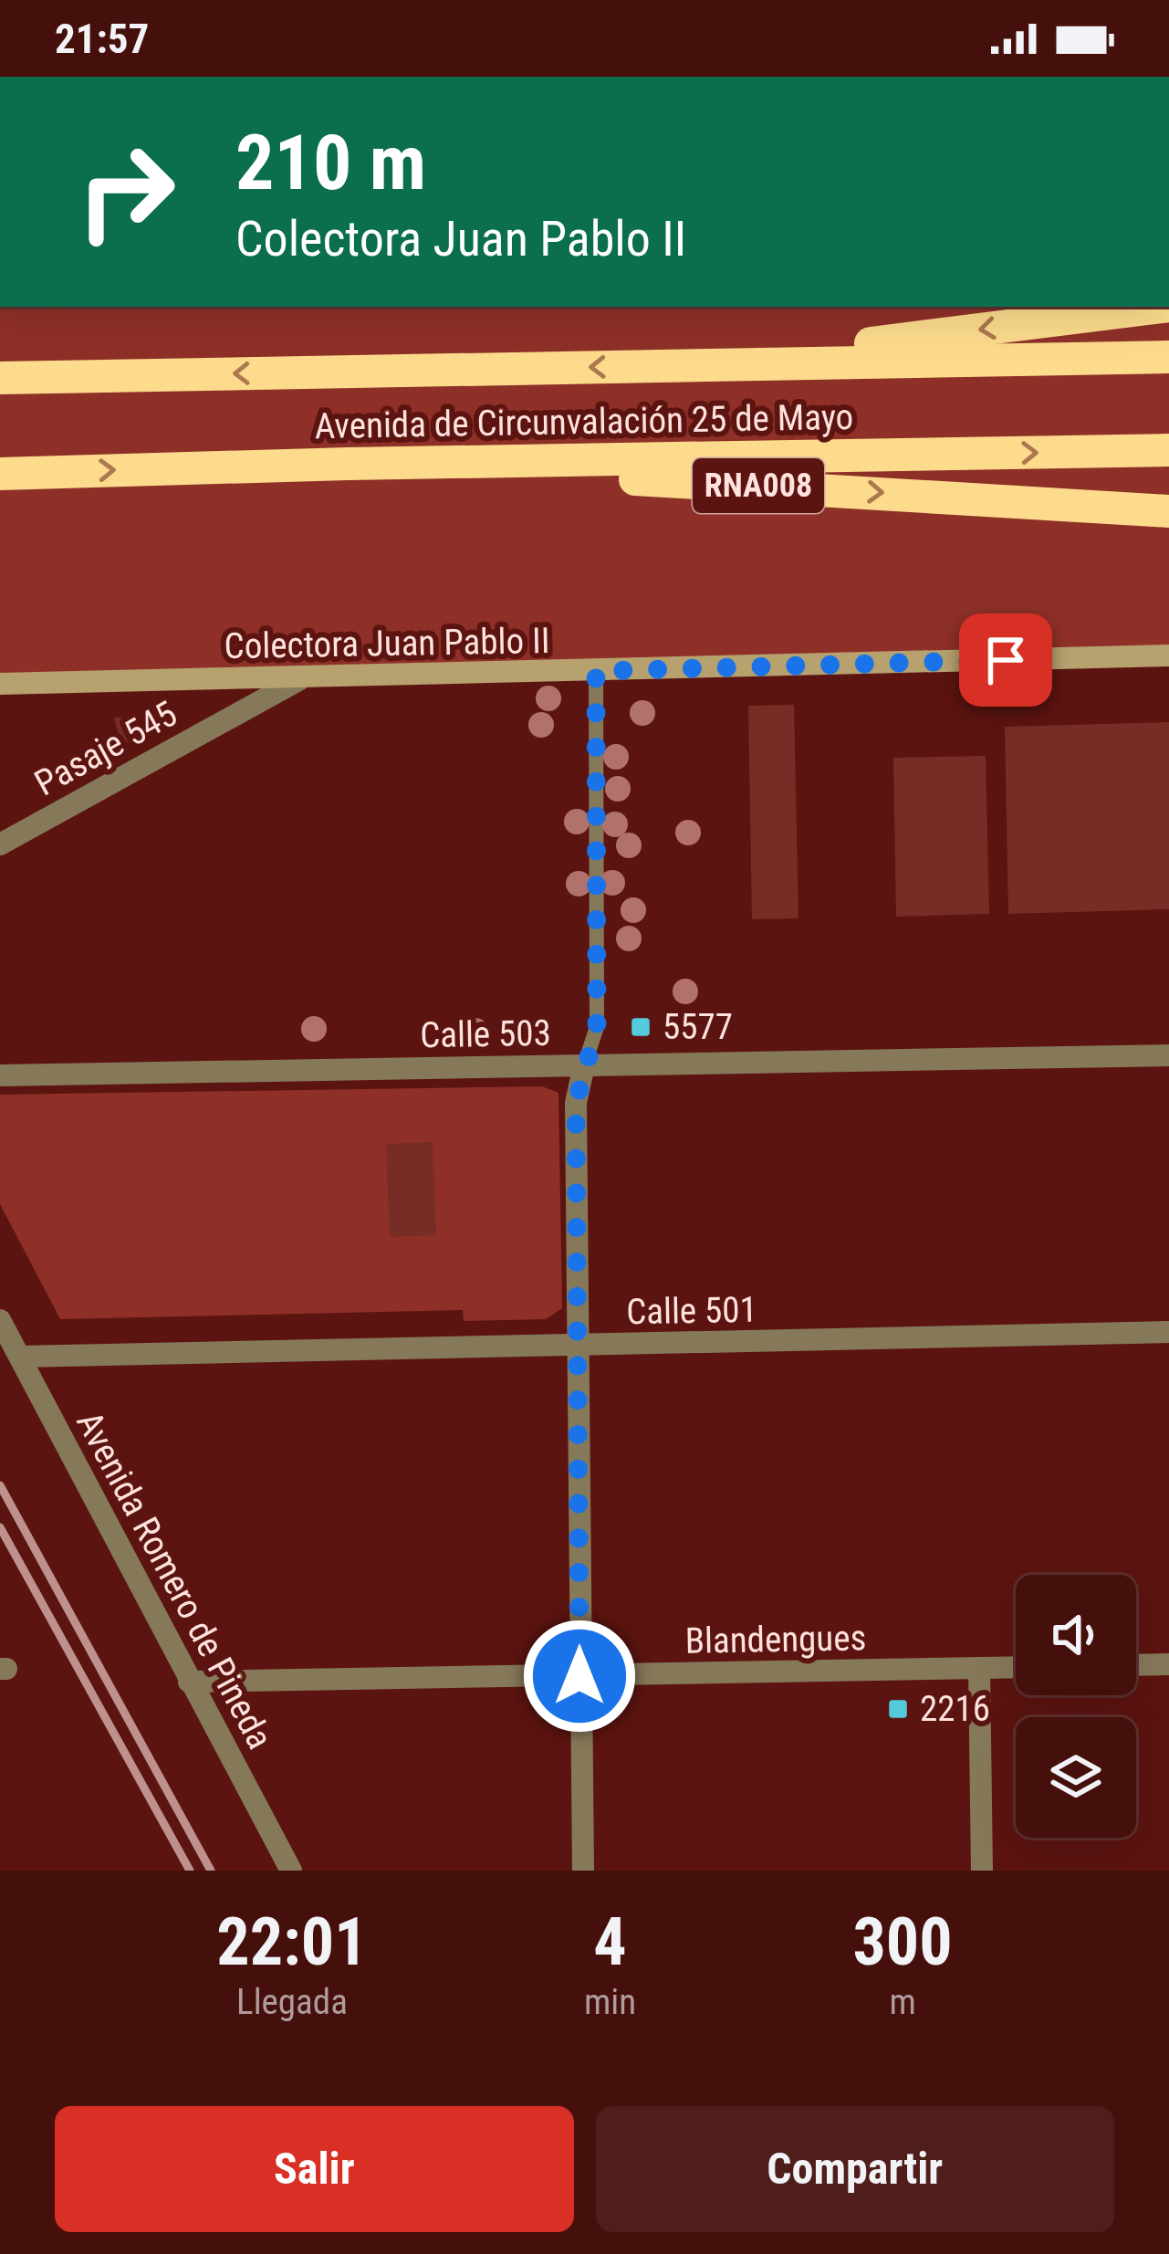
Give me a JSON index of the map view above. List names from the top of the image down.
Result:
{
  "streets": {
    "highway": ["Avenida de Circunvalación 25 de Mayo", "RNA008"],
    "main road": ["Colectora Juan Pablo II"],
    "street": [
      "Pasaje 545",
      "Calle 503",
      "Calle 501",
      "Avenida Romero de Pineda",
      "Blandengues"
    ]
  },
  "crossings": [
    ["Avenida de Circunvalación 25 de Mayo", "RNA008"],
    ["Colectora Juan Pablo II", "Pasaje 545"],
    ["Calle 501", "Avenida Romero de Pineda"],
    ["Avenida Romero de Pineda", "Blandengues"]
  ],
  "places": {
    "transit": ["5577", "2216"]
  },
  "page": {
    "status": "21:57",
    "turn": ["210 m", "Colectora Juan Pablo II"],
    "eta": [
      "22:01",
      "Llegada",
      "4",
      "min",
      "300",
      "m"
    ],
    "buttons": ["Salir", "Compartir"]
  }
}
